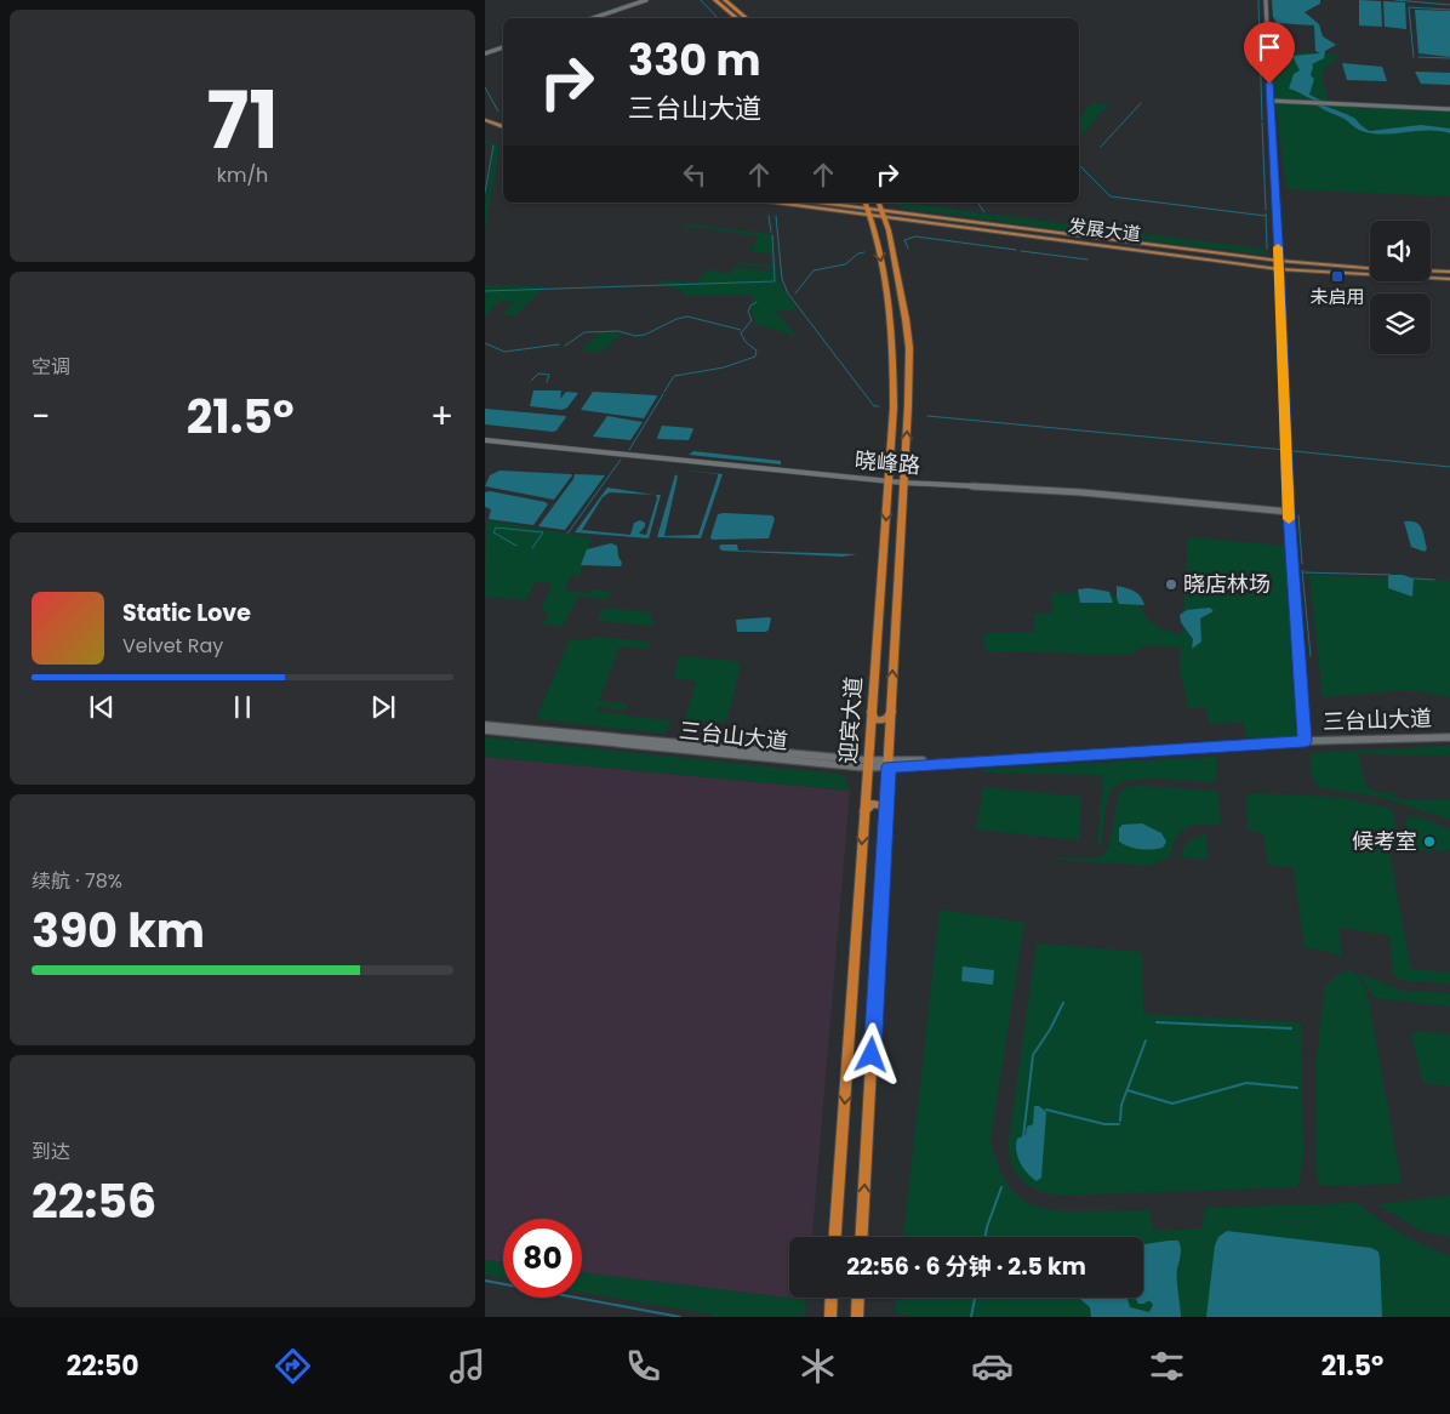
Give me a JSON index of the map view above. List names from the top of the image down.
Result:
{
  "streets": {
    "highway": ["迎宾大道"],
    "main road": ["发展大道", "三台山大道"],
    "street": ["晓峰路"]
  },
  "crossings": [
    ["发展大道", "迎宾大道"],
    ["晓峰路", "迎宾大道"],
    ["迎宾大道", "三台山大道"]
  ],
  "places": {
    "transit": ["未启用"],
    "other": ["晓店林场", "候考室"]
  },
  "page": {
    "tile": [
      ["71", "km/h"],
      "空调",
      ["续航 · 78%", "390 km"],
      ["到达", "22:56"]
    ],
    "turn": ["330 m", "三台山大道"],
    "heat": ["−", "21.5°", "+"],
    "song": ["Static Love", "Velvet Ray"],
    "limit": "80",
    "trip": "22:56 · 6 分钟 · 2.5 km",
    "tabs": ["22:50", "21.5°"]
  }
}
